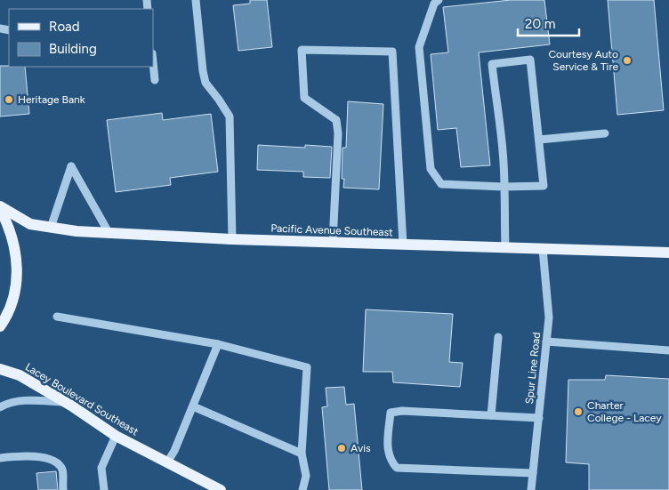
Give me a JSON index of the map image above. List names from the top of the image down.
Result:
{
  "streets": {
    "main road": ["Pacific Avenue Southeast", "Lacey Boulevard Southeast"],
    "street": ["Spur Line Road"]
  },
  "crossings": [
    ["Pacific Avenue Southeast", "Spur Line Road"]
  ],
  "places": [
    "Courtesy Auto Service & Tire",
    "Heritage Bank",
    "Charter College - Lacey",
    "Avis"
  ],
  "legend": ["Road", "Building"],
  "scale_bar": "20 m"
}
